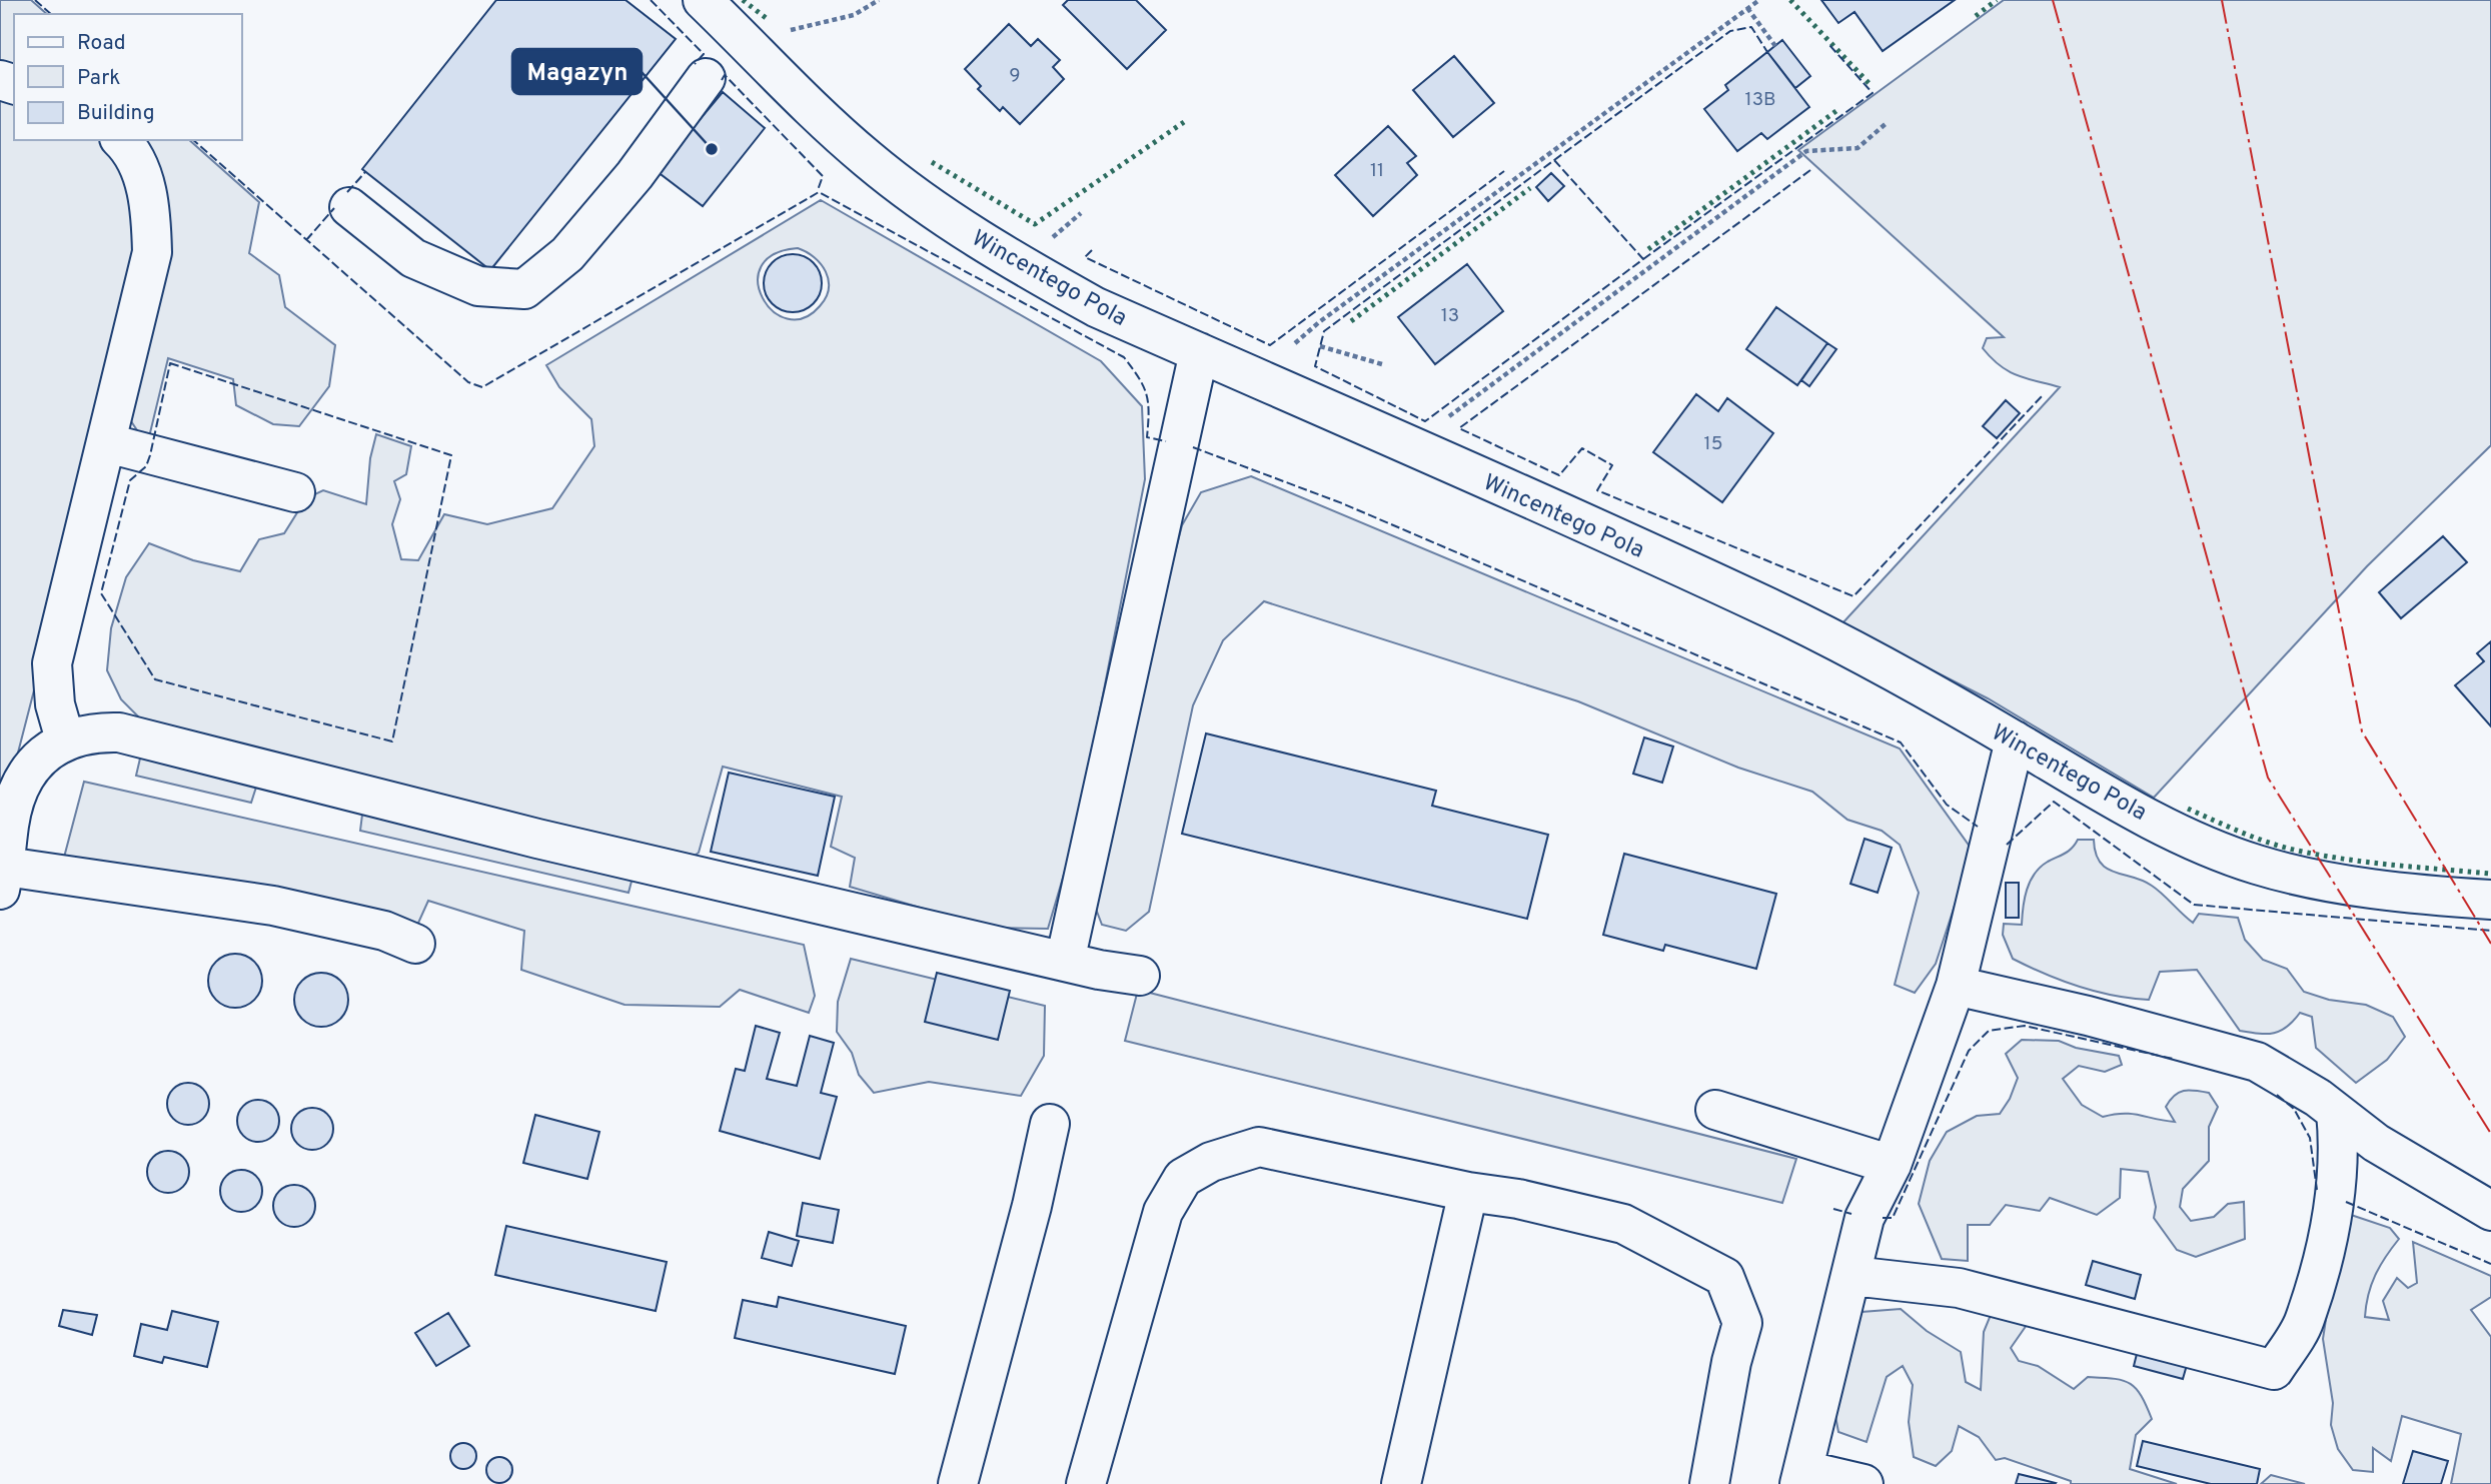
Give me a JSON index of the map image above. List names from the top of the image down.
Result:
{
  "streets": {
    "street": ["Wincentego Pola"]
  },
  "places": ["Magazyn"],
  "house_numbers": [
    "9",
    "13B",
    "11",
    "13",
    "15"
  ],
  "legend": ["Road", "Park", "Building"]
}
